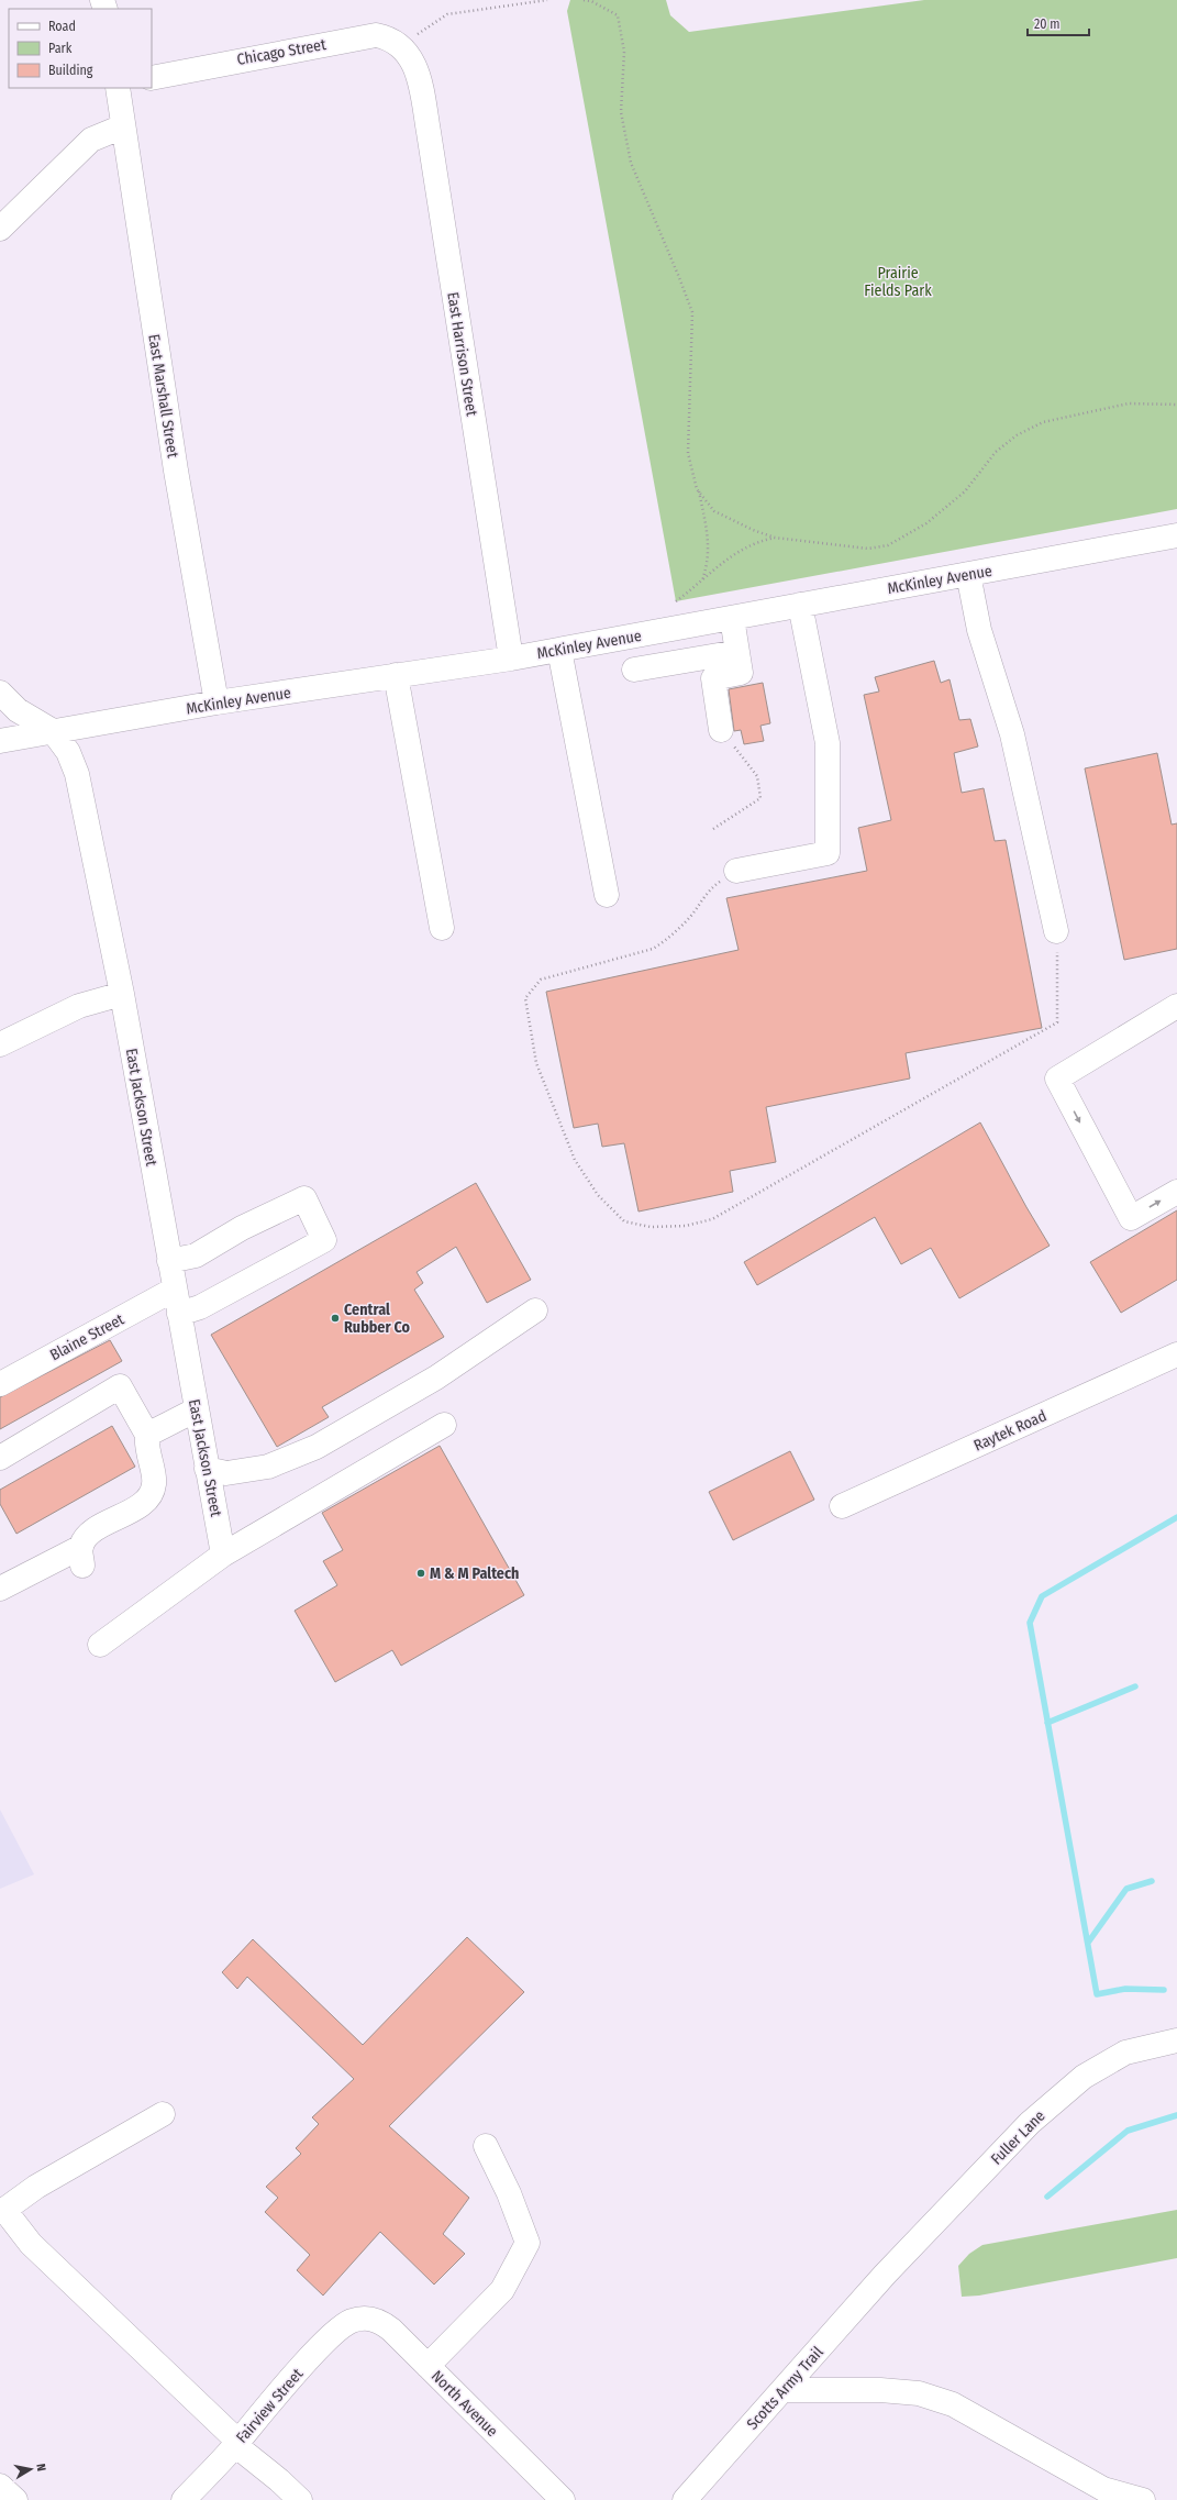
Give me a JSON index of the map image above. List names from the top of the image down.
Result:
{
  "streets": {
    "street": [
      "Chicago Street",
      "East Harrison Street",
      "East Marshall Street",
      "McKinley Avenue",
      "East Jackson Street",
      "Blaine Street",
      "Raytek Road",
      "Fuller Lane",
      "Scotts Army Trail",
      "North Avenue",
      "Fairview Street"
    ]
  },
  "crossings": [
    ["Chicago Street", "East Harrison Street"],
    ["East Harrison Street", "McKinley Avenue"],
    ["East Marshall Street", "McKinley Avenue"],
    ["McKinley Avenue", "East Jackson Street"],
    ["East Jackson Street", "Blaine Street"],
    ["Fuller Lane", "Scotts Army Trail"],
    ["North Avenue", "Fairview Street"]
  ],
  "parks": ["Prairie Fields Park"],
  "places": ["Central Rubber Co", "M & M Paltech"],
  "legend": ["Road", "Park", "Building"],
  "scale_bar": "20 m",
  "north": "right"
}
